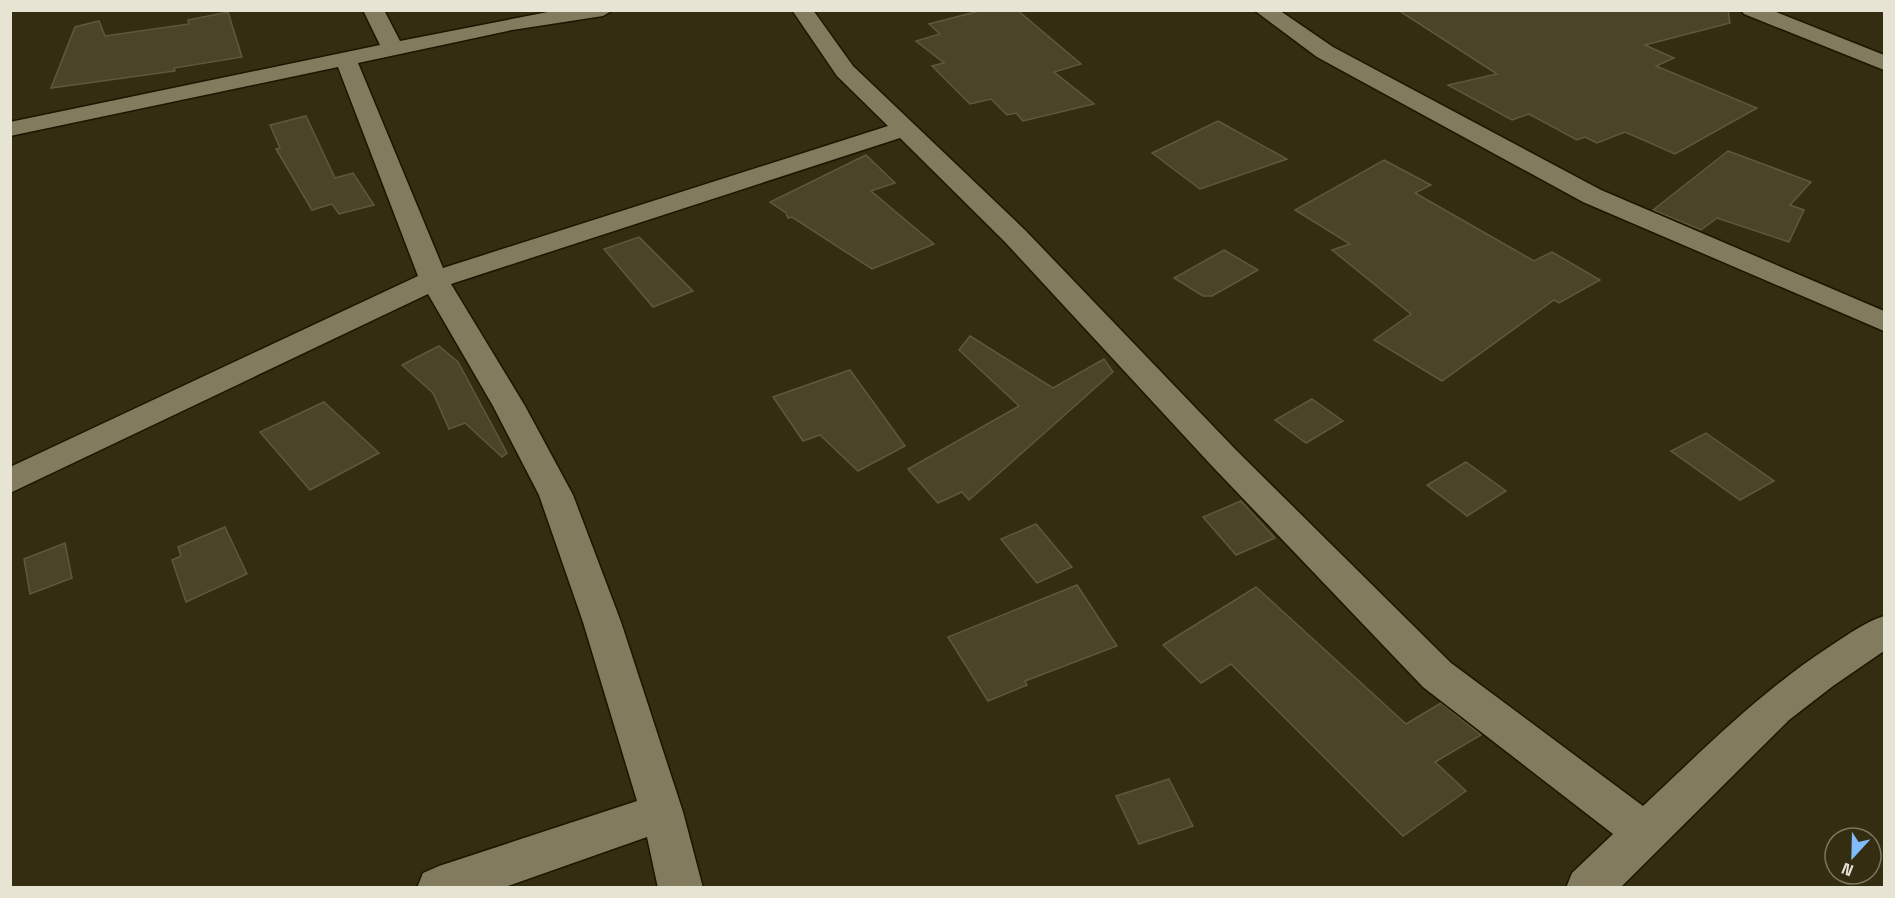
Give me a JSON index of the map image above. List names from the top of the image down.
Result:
{
  "north": "bottom"
}
